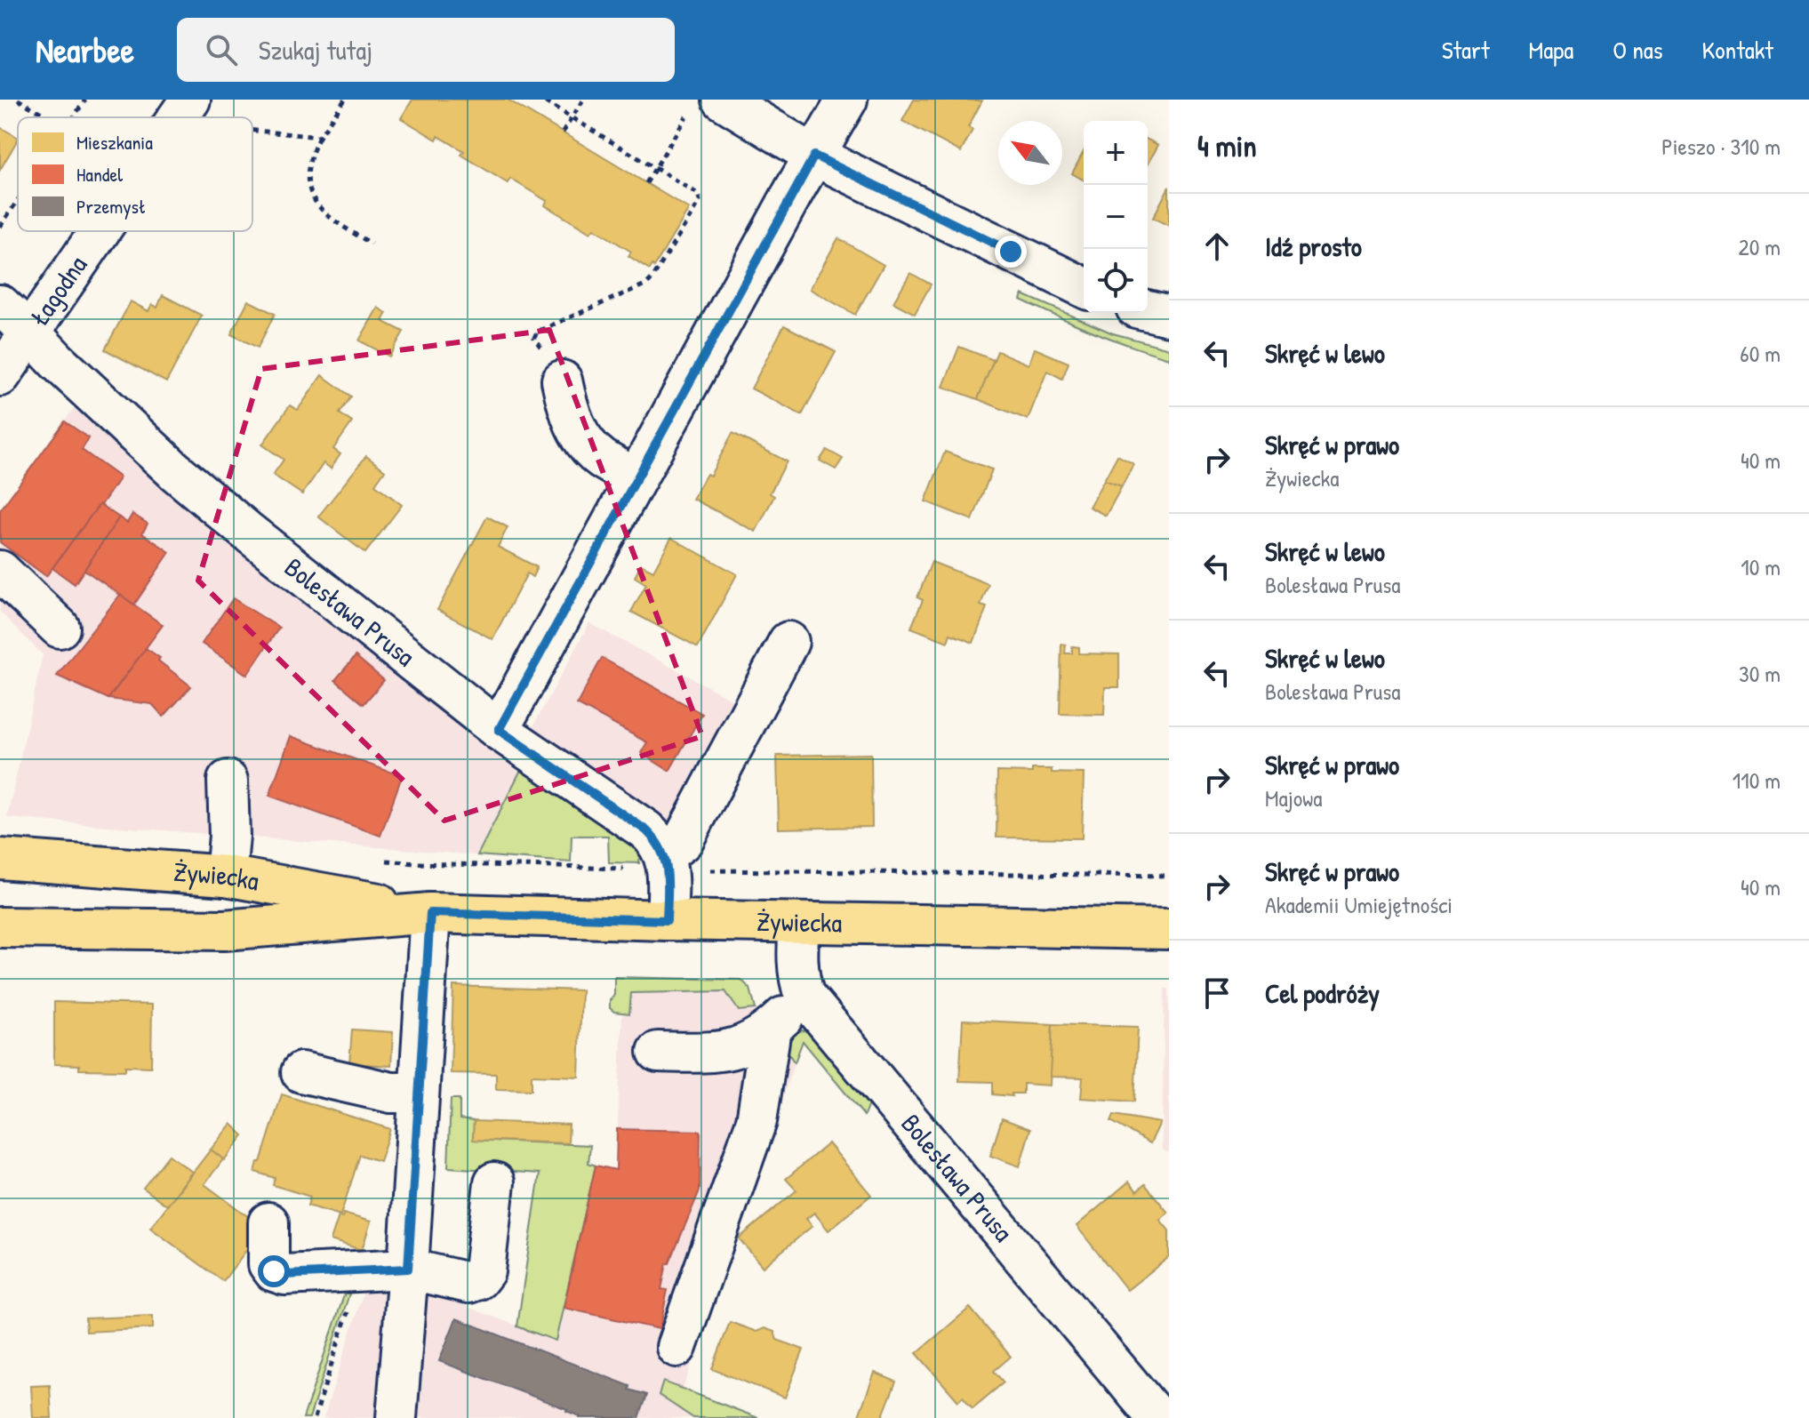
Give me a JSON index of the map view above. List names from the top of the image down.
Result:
{
  "streets": {
    "main road": ["Żywiecka"],
    "street": ["Łagodna", "Bolesława Prusa"]
  },
  "crossings": [
    ["Łagodna", "Bolesława Prusa"],
    ["Bolesława Prusa", "Żywiecka"]
  ],
  "legend": ["Mieszkania", "Handel", "Przemysł"],
  "north": "top left",
  "page": {
    "header": "Nearbee",
    "search": "Szukaj tutaj",
    "nav": [
      "Start",
      "Mapa",
      "O nas",
      "Kontakt"
    ],
    "heading": ["4 min", "Pieszo · 310 m"],
    "map_buttons": ["+", "−"],
    "list": [
      ["Idź prosto", "20 m"],
      ["Skręć w lewo", "60 m"],
      ["Skręć w prawo", "Żywiecka", "40 m"],
      ["Skręć w lewo", "Bolesława Prusa", "10 m"],
      ["Skręć w lewo", "Bolesława Prusa", "30 m"],
      ["Skręć w prawo", "Majowa", "110 m"],
      ["Skręć w prawo", "Akademii Umiejętności", "40 m"],
      "Cel podróży"
    ]
  }
}
